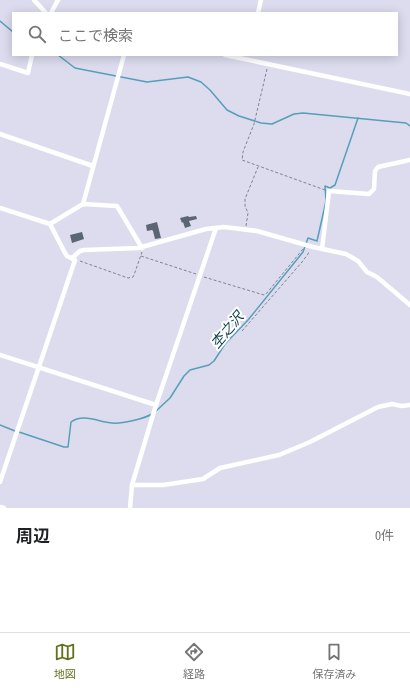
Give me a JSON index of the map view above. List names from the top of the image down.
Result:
{
  "water": ["杢之沢"],
  "page": {
    "search": "ここで検索",
    "heading": ["周辺", "0件"],
    "nav": ["地図", "経路", "保存済み"]
  }
}
